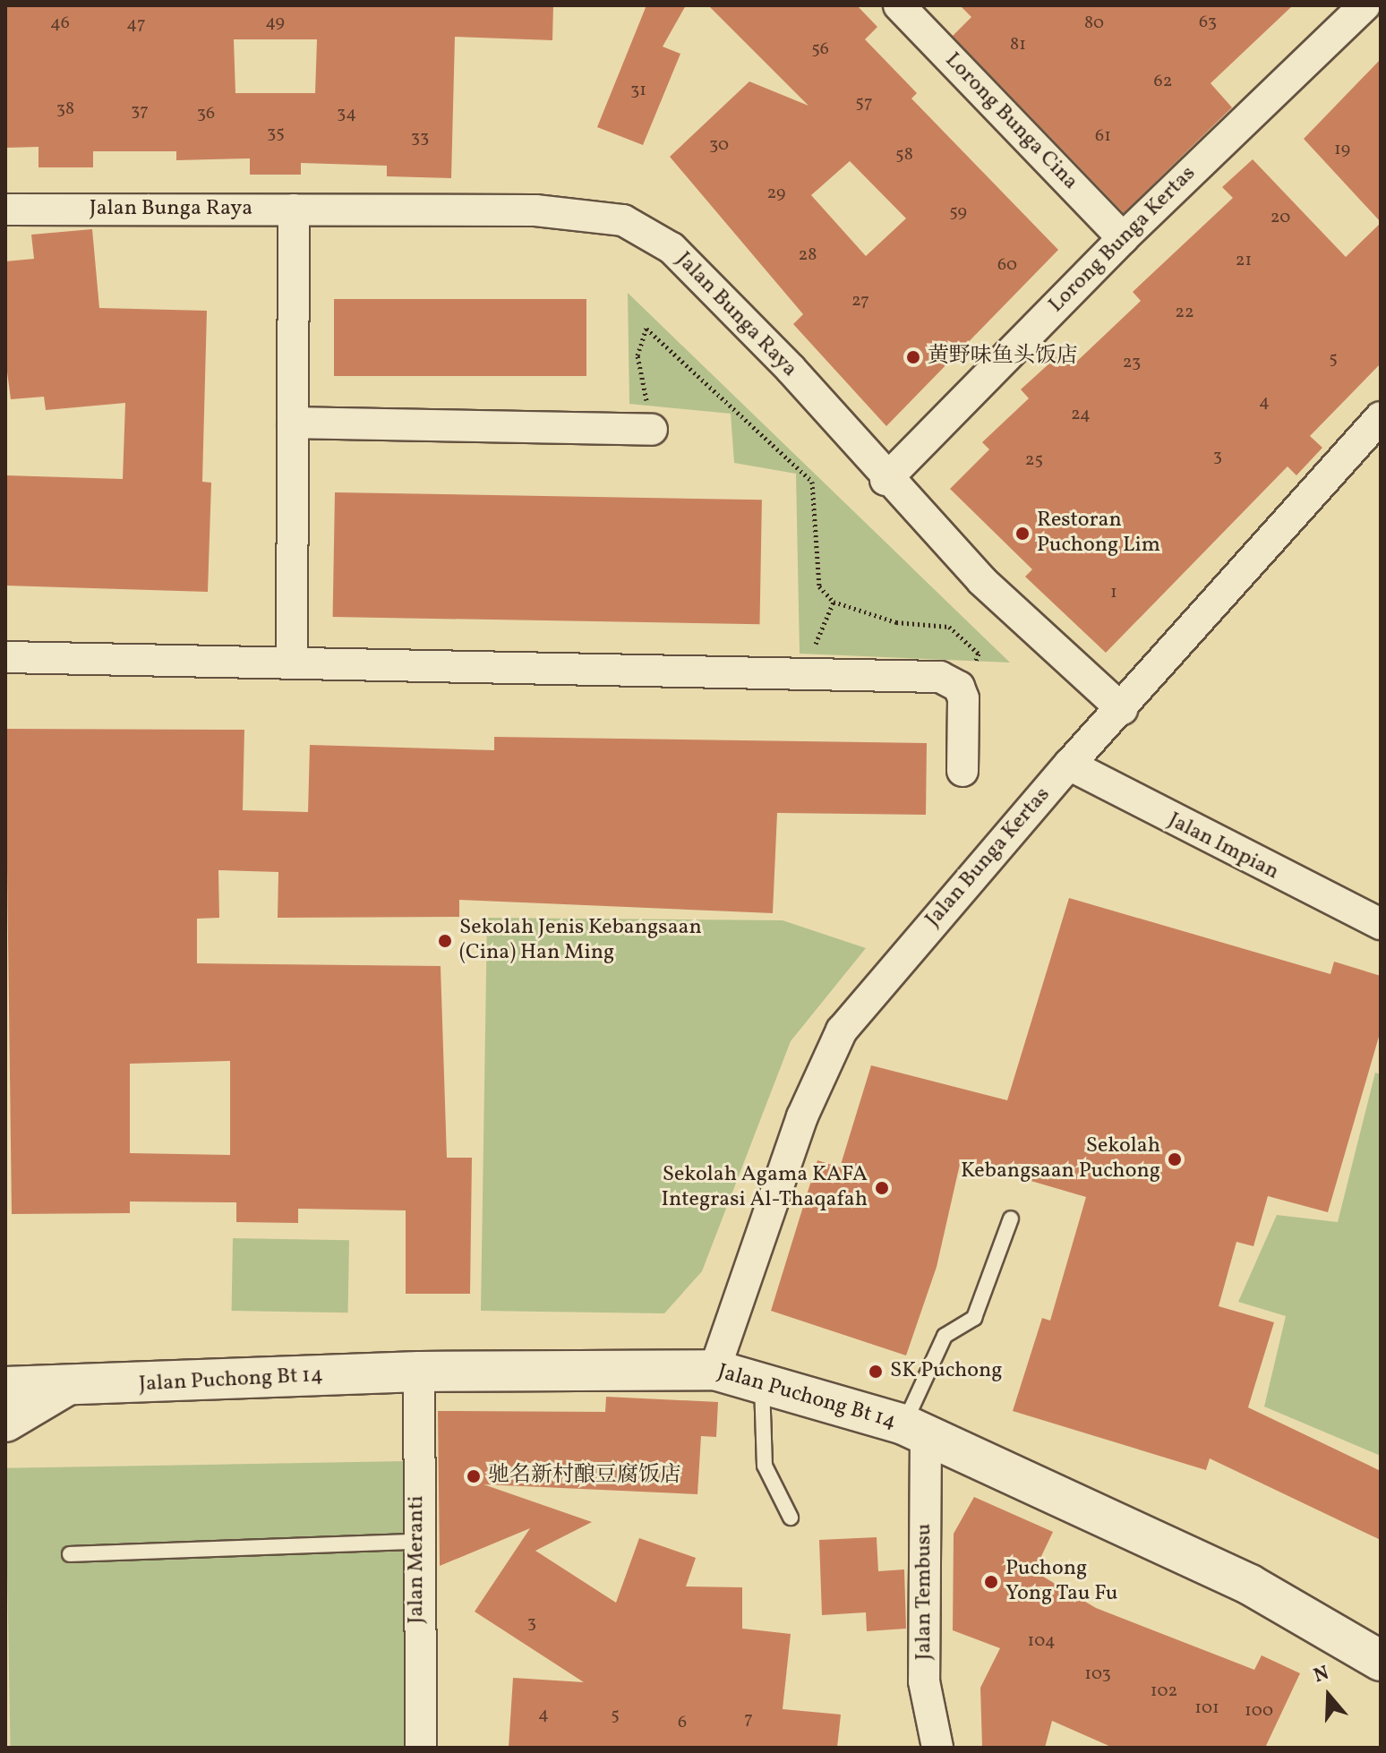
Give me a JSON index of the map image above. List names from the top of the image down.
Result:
{
  "streets": {
    "street": [
      "Lorong Bunga Cina",
      "Jalan Bunga Raya",
      "Lorong Bunga Kertas",
      "Jalan Impian",
      "Jalan Bunga Kertas",
      "Jalan Puchong Bt 14",
      "Jalan Meranti",
      "Jalan Tembusu"
    ]
  },
  "crossings": [
    ["Lorong Bunga Cina", "Lorong Bunga Kertas"],
    ["Jalan Bunga Raya", "Lorong Bunga Kertas"],
    ["Jalan Bunga Raya", "Jalan Bunga Kertas"],
    ["Jalan Impian", "Jalan Bunga Kertas"],
    ["Jalan Bunga Kertas", "Jalan Puchong Bt 14"],
    ["Jalan Puchong Bt 14", "Jalan Meranti"],
    ["Jalan Puchong Bt 14", "Jalan Tembusu"]
  ],
  "places": [
    "黄野味鱼头饭店",
    "Restoran Puchong Lim",
    "Sekolah Jenis Kebangsaan (Cina) Han Ming",
    "Sekolah Kebangsaan Puchong",
    "Sekolah Agama KAFA Integrasi Al-Thaqafah",
    "SK Puchong",
    "驰名新村酿豆腐饭店",
    "Puchong Yong Tau Fu"
  ],
  "house_numbers": [
    "49",
    "63",
    "46",
    "80",
    "47",
    "81",
    "56",
    "62",
    "31",
    "57",
    "38",
    "37",
    "36",
    "34",
    "35",
    "61",
    "33",
    "30",
    "19",
    "58",
    "29",
    "59",
    "20",
    "28",
    "21",
    "60",
    "27",
    "22",
    "5",
    "23",
    "4",
    "24",
    "3",
    "25",
    "1",
    "3",
    "104",
    "103",
    "102",
    "101",
    "100",
    "4",
    "5",
    "7",
    "6"
  ],
  "north": "top"
}
